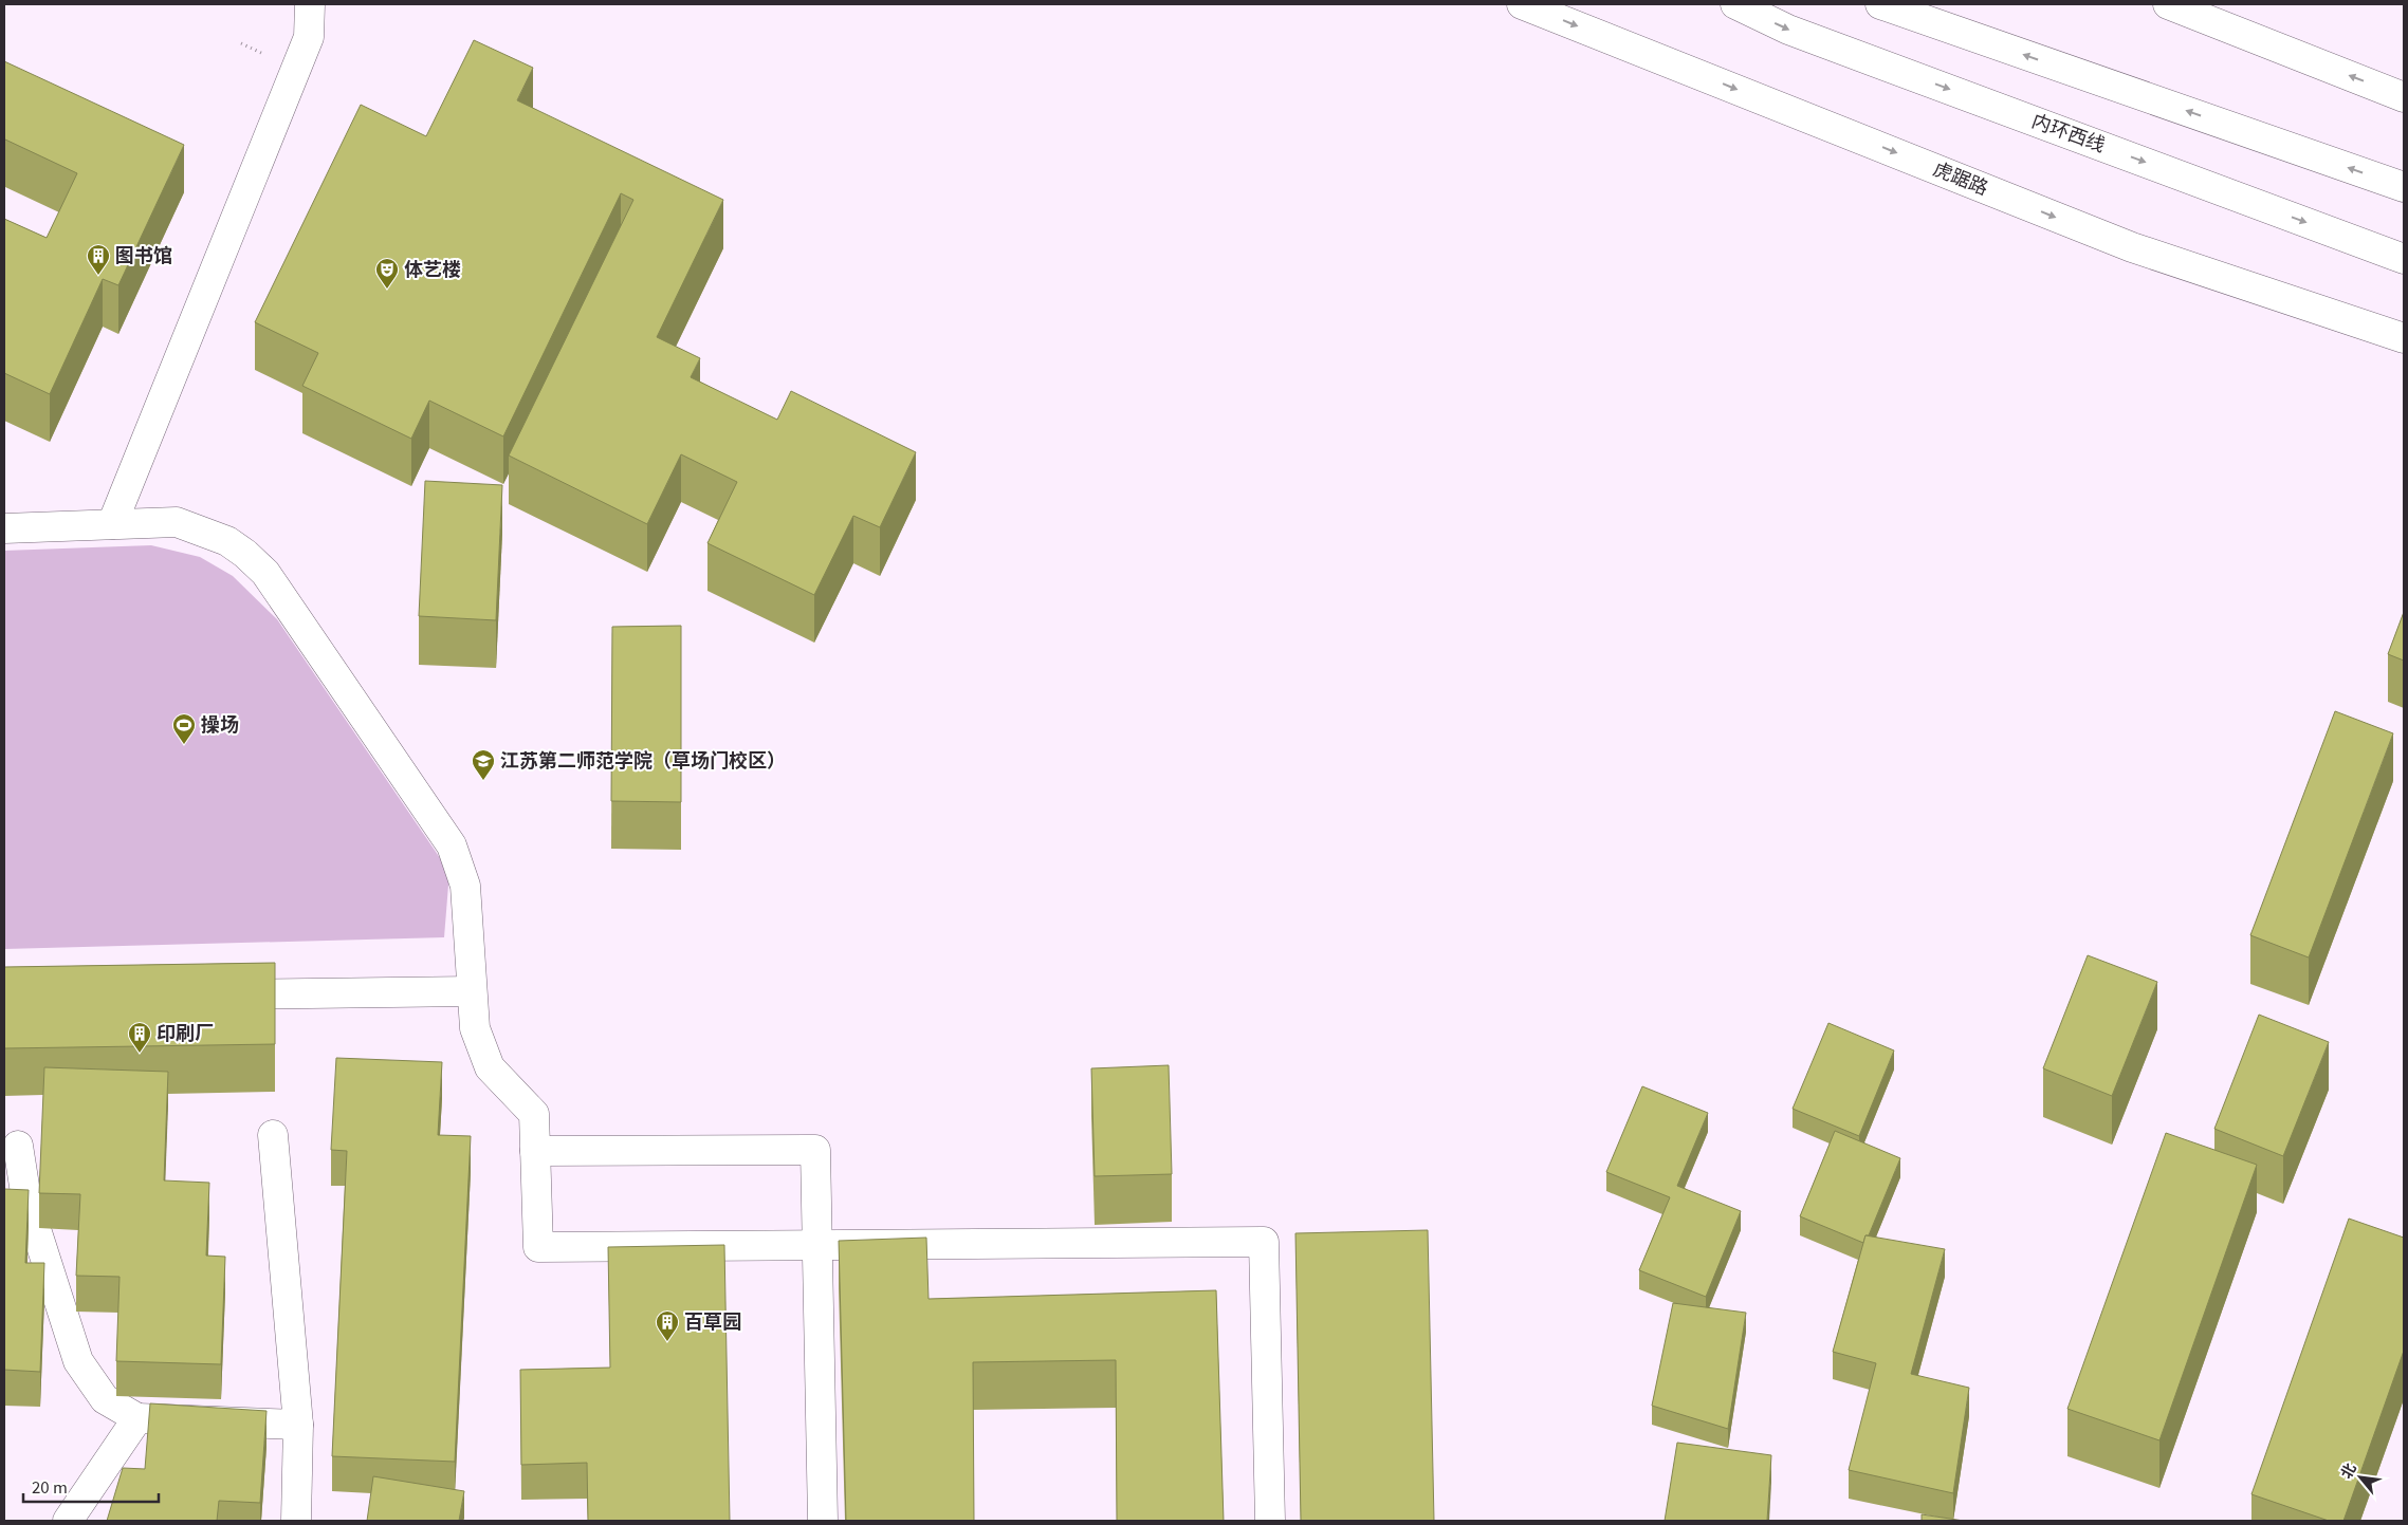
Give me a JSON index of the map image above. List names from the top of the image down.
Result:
{
  "streets": {
    "main road": ["内环西线", "虎踞路"]
  },
  "places": {
    "building": ["图书馆", "印刷厂", "百草园"],
    "theatre": ["体艺楼"],
    "sports": ["操场"],
    "school or university": ["江苏第二师范学院（草场门校区）"]
  },
  "scale_bar": "20 m",
  "north": "top left"
}
